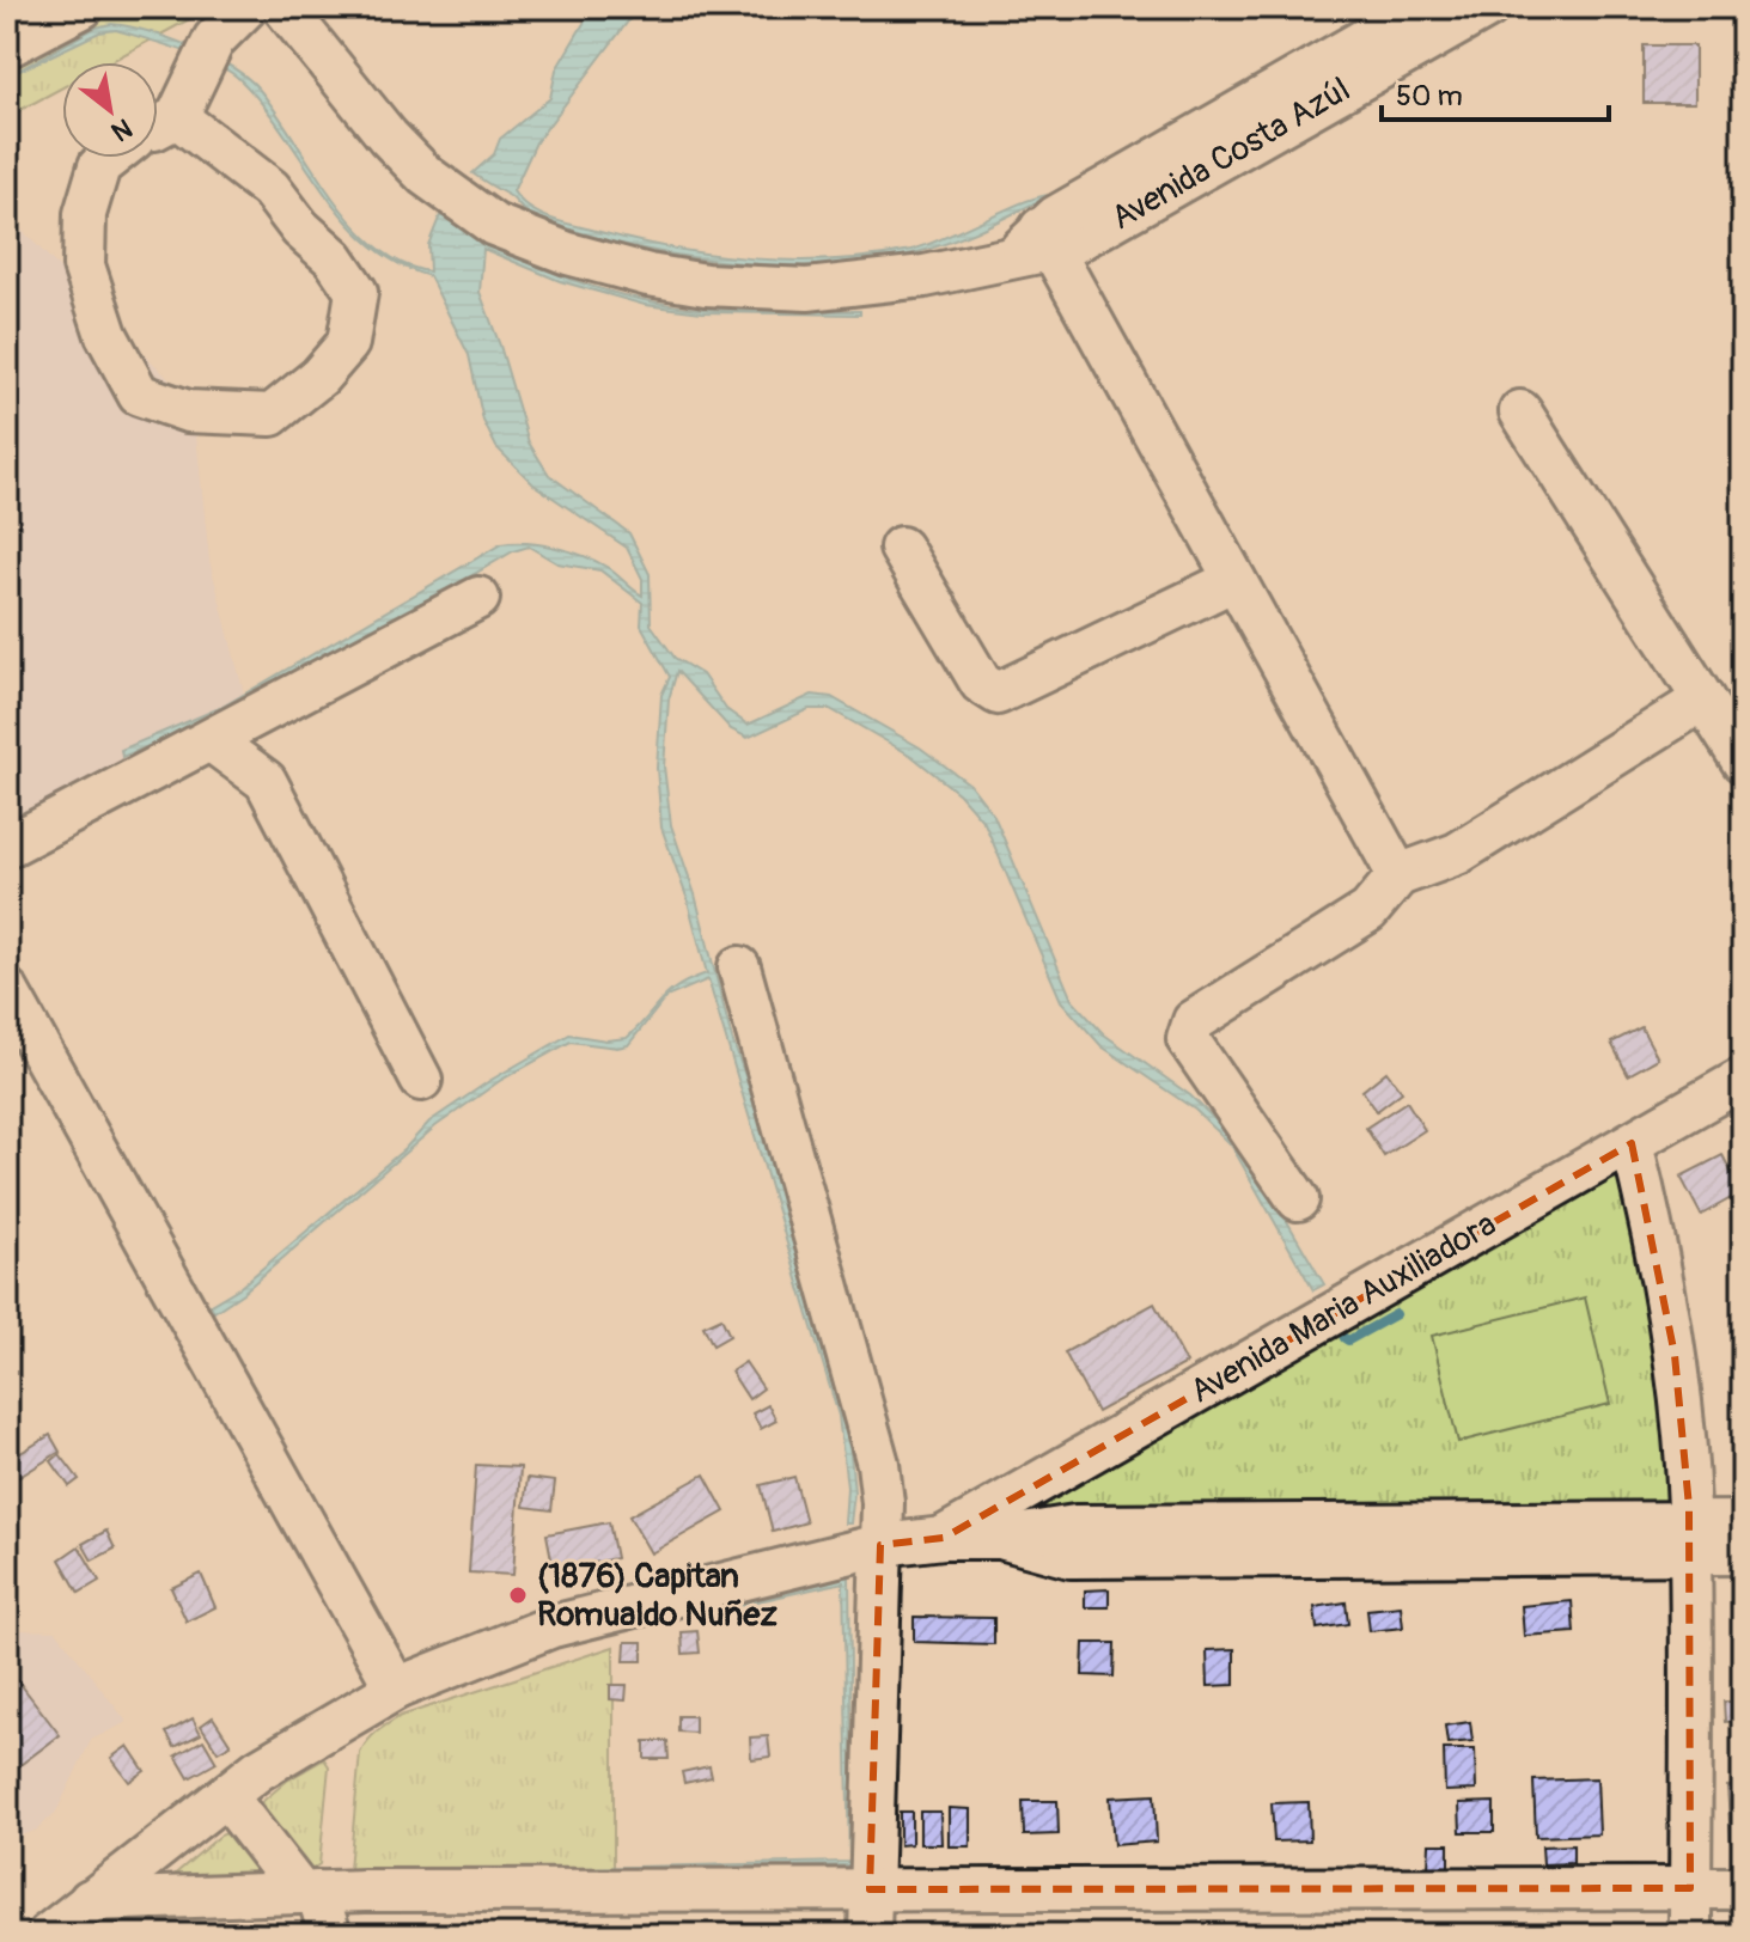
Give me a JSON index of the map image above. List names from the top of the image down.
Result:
{
  "streets": {
    "street": ["Avenida Costa Azúl", "Avenida Maria Auxiliadora"]
  },
  "places": ["(1876) Capitan Romualdo Nuñez"],
  "scale_bar": "50 m",
  "north": "bottom right"
}
